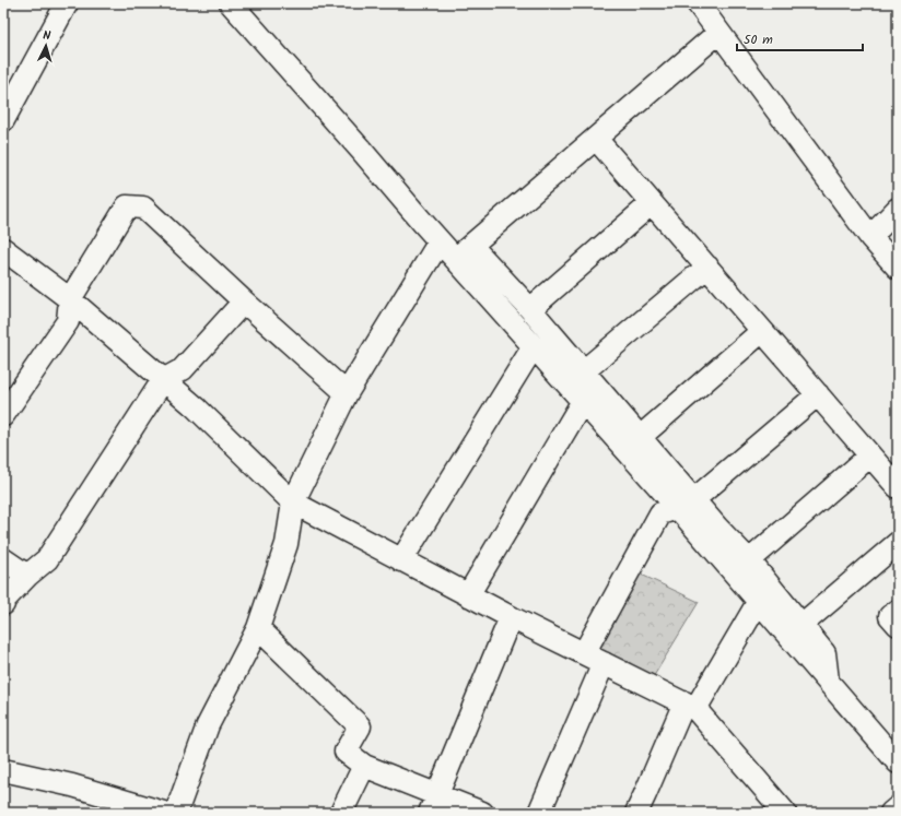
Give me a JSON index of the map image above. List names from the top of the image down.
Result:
{
  "scale_bar": "50 m",
  "north": "top"
}
